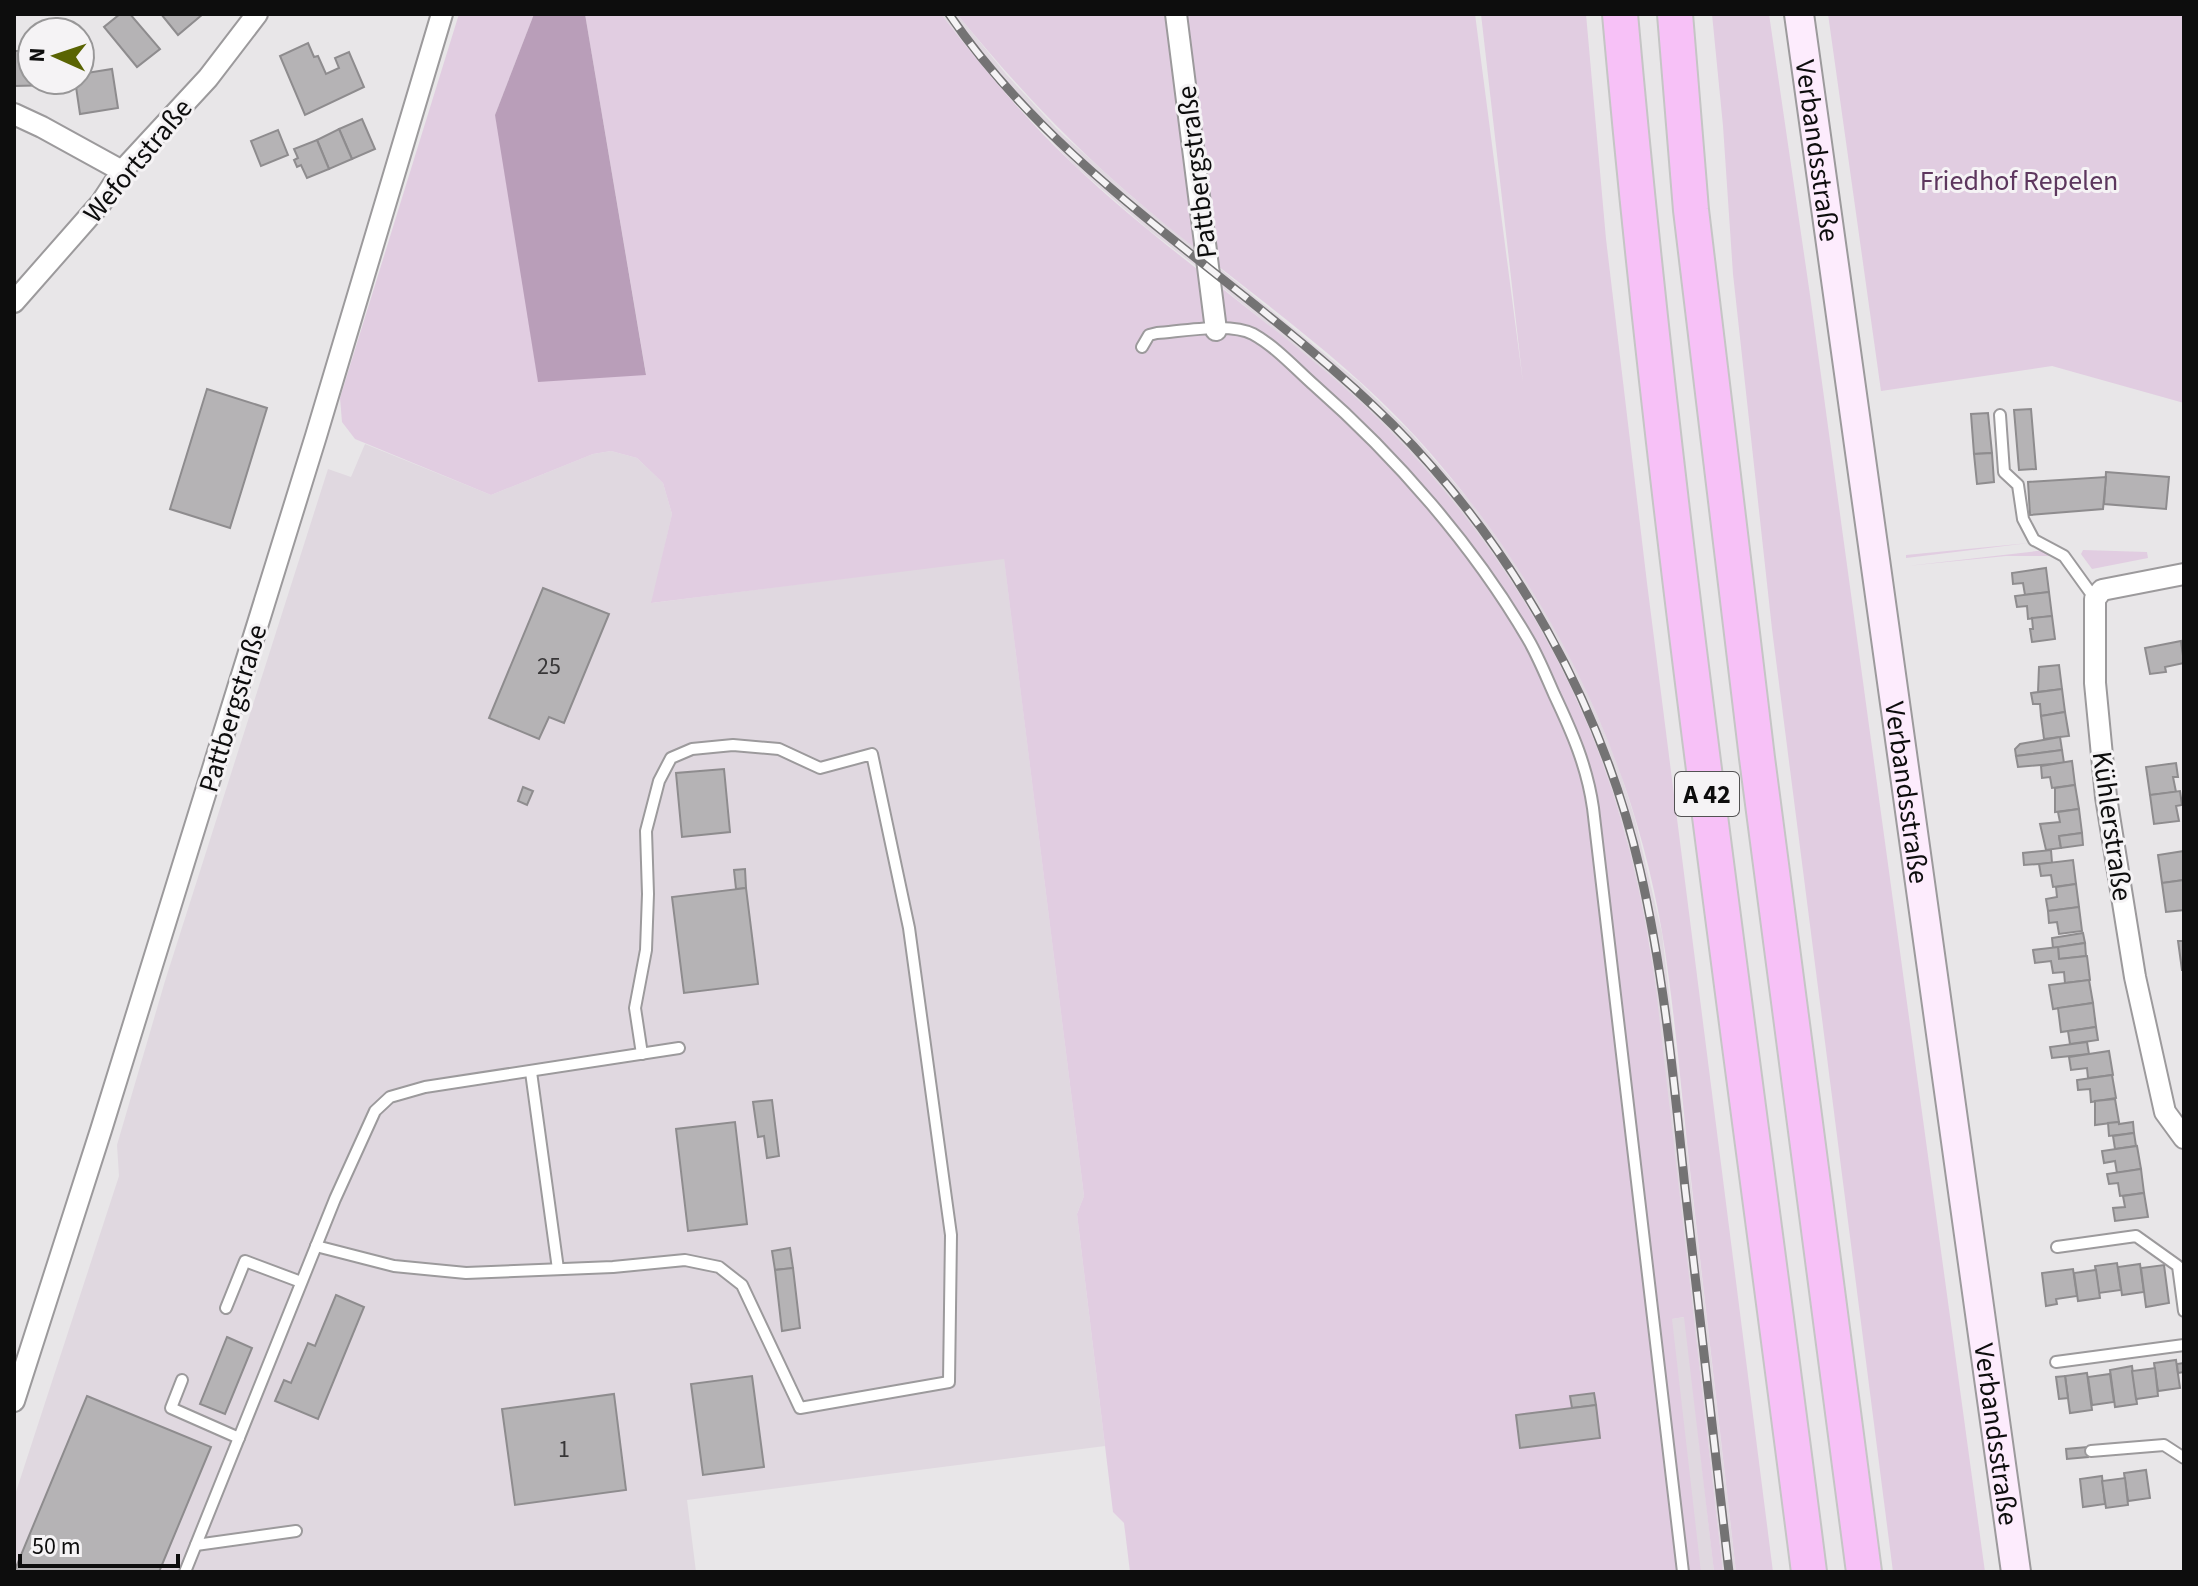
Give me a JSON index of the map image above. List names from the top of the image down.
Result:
{
  "streets": {
    "highway": ["A 42"],
    "main road": ["Verbandsstraße"],
    "street": ["Wefortstraße", "Pattbergstraße", "Kühlerstraße"]
  },
  "parks": ["Friedhof Repelen"],
  "house_numbers": ["25", "1"],
  "scale_bar": "50 m",
  "north": "left"
}
